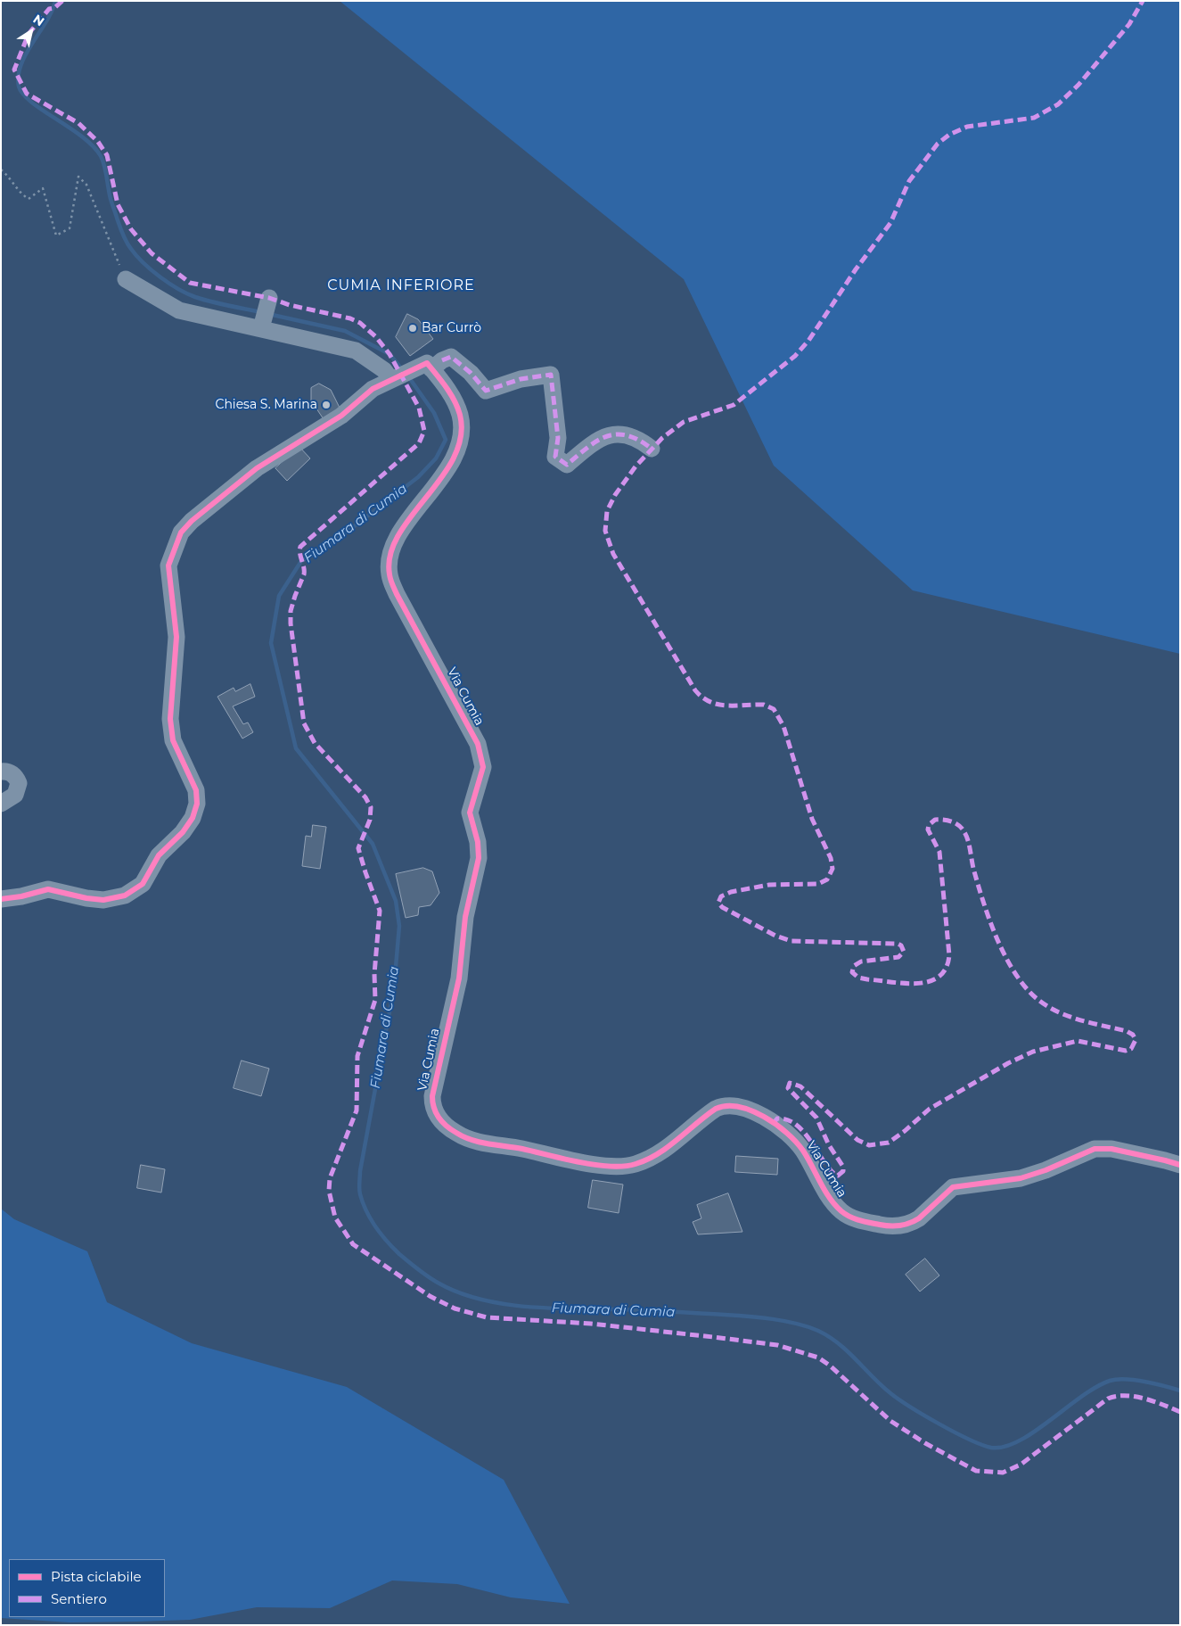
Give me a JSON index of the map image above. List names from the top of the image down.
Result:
{
  "streets": {
    "street": ["Via Cumia"]
  },
  "districts": ["CUMIA INFERIORE"],
  "water": ["Fiumara di Cumia"],
  "places": ["Bar Currò", "Chiesa S. Marina"],
  "legend": ["Pista ciclabile", "Sentiero"],
  "north": "top right"
}
